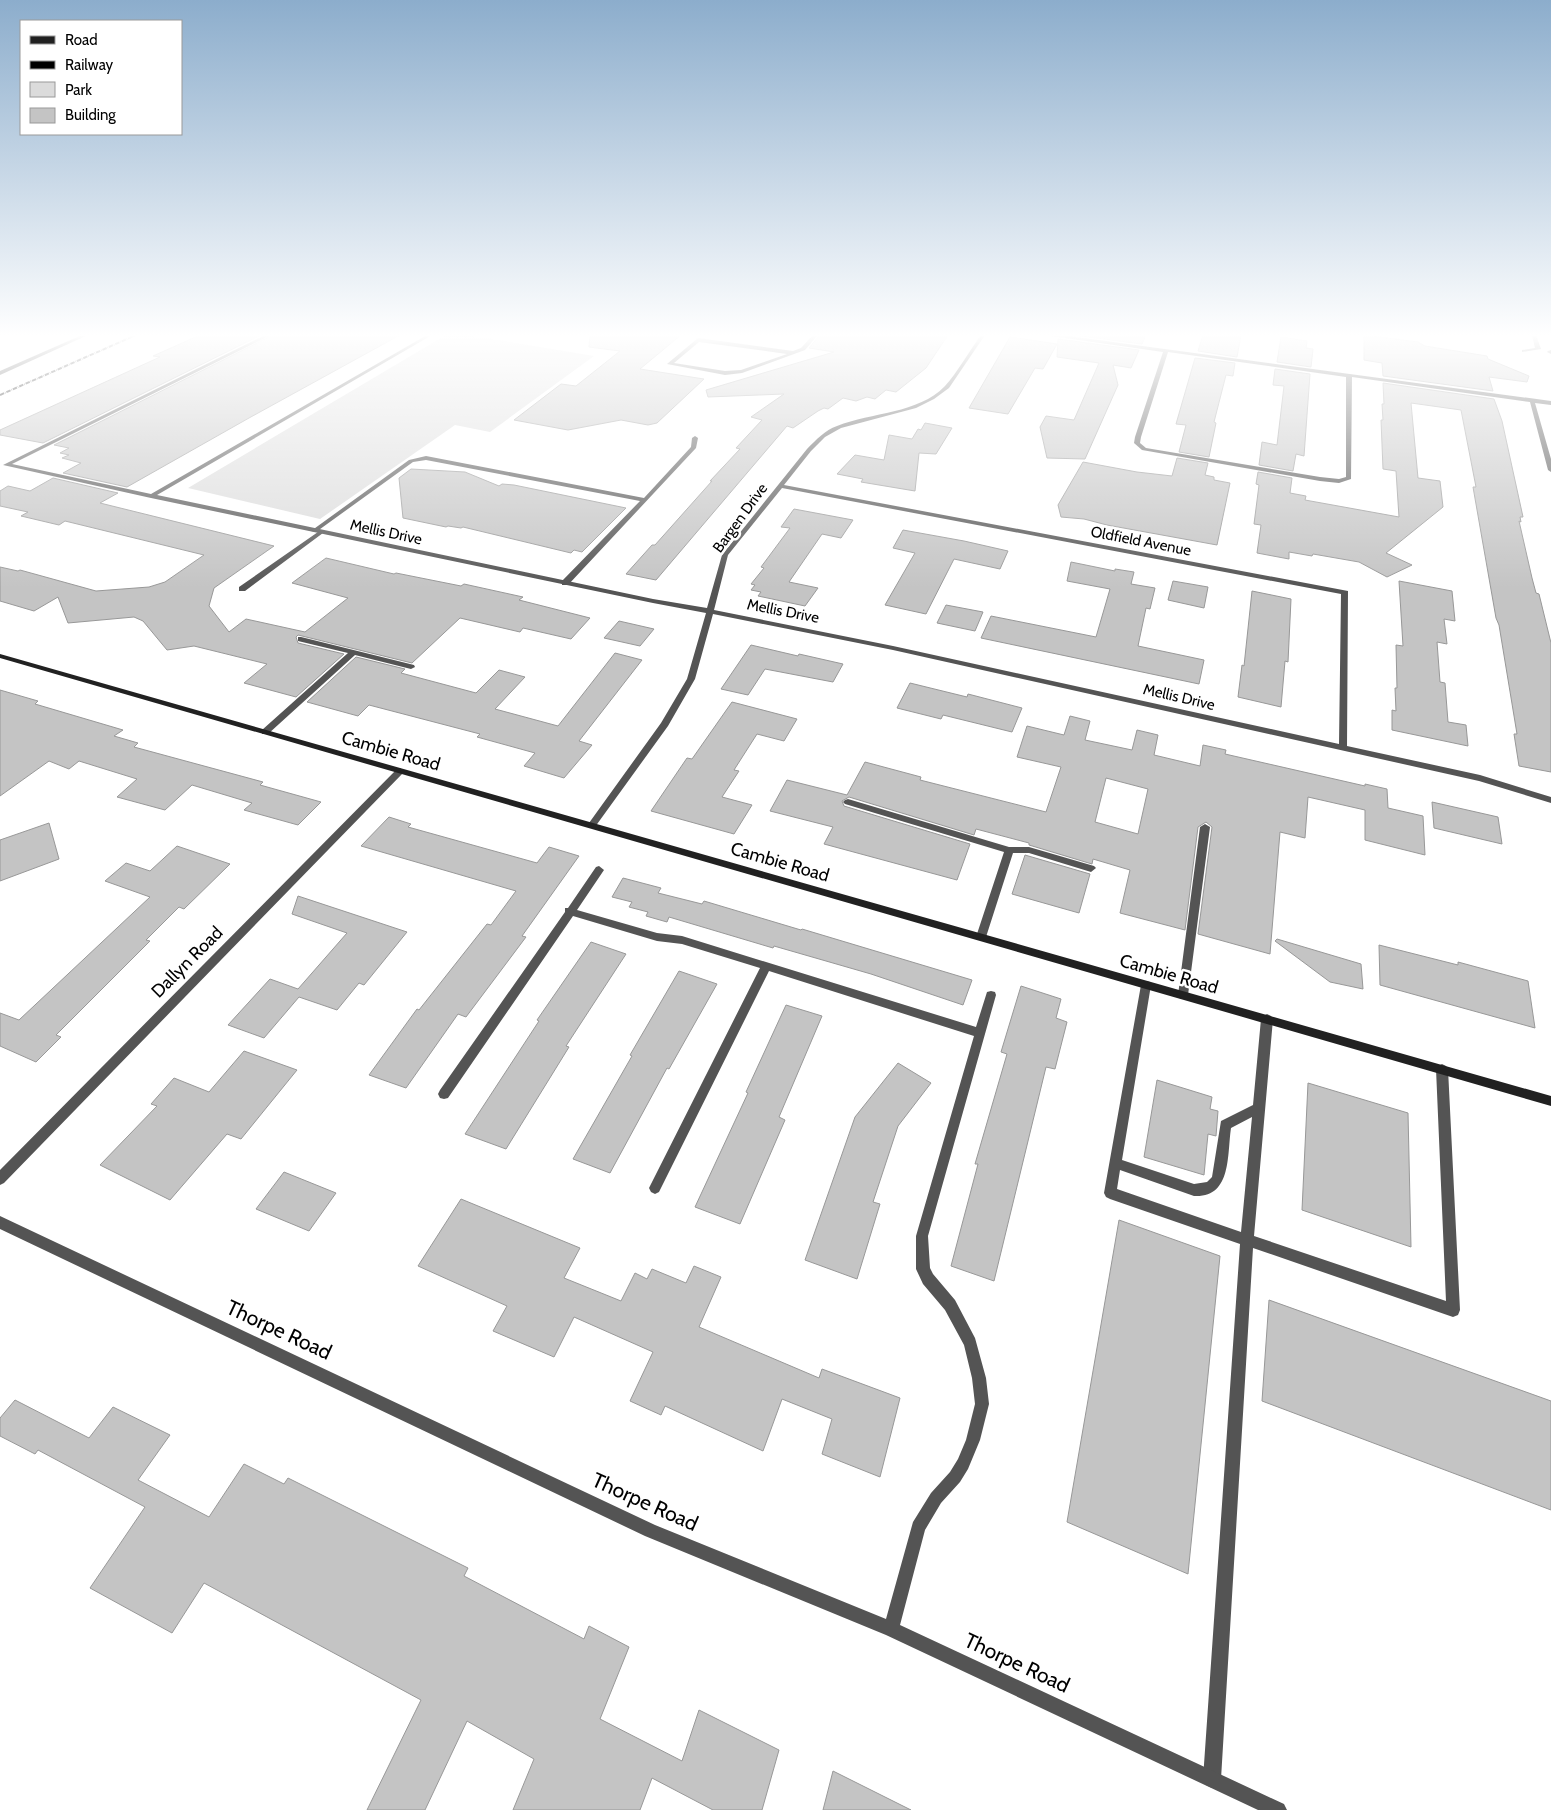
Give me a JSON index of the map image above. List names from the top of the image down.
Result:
{
  "streets": {
    "main road": ["Cambie Road"],
    "street": [
      "Bargen Drive",
      "Mellis Drive",
      "Oldfield Avenue",
      "Dallyn Road",
      "Thorpe Road"
    ]
  },
  "crossings": [
    ["Bargen Drive", "Mellis Drive"],
    ["Bargen Drive", "Oldfield Avenue"],
    ["Bargen Drive", "Cambie Road"],
    ["Mellis Drive", "Oldfield Avenue"],
    ["Cambie Road", "Dallyn Road"]
  ],
  "legend": [
    "Road",
    "Railway",
    "Park",
    "Building"
  ]
}
